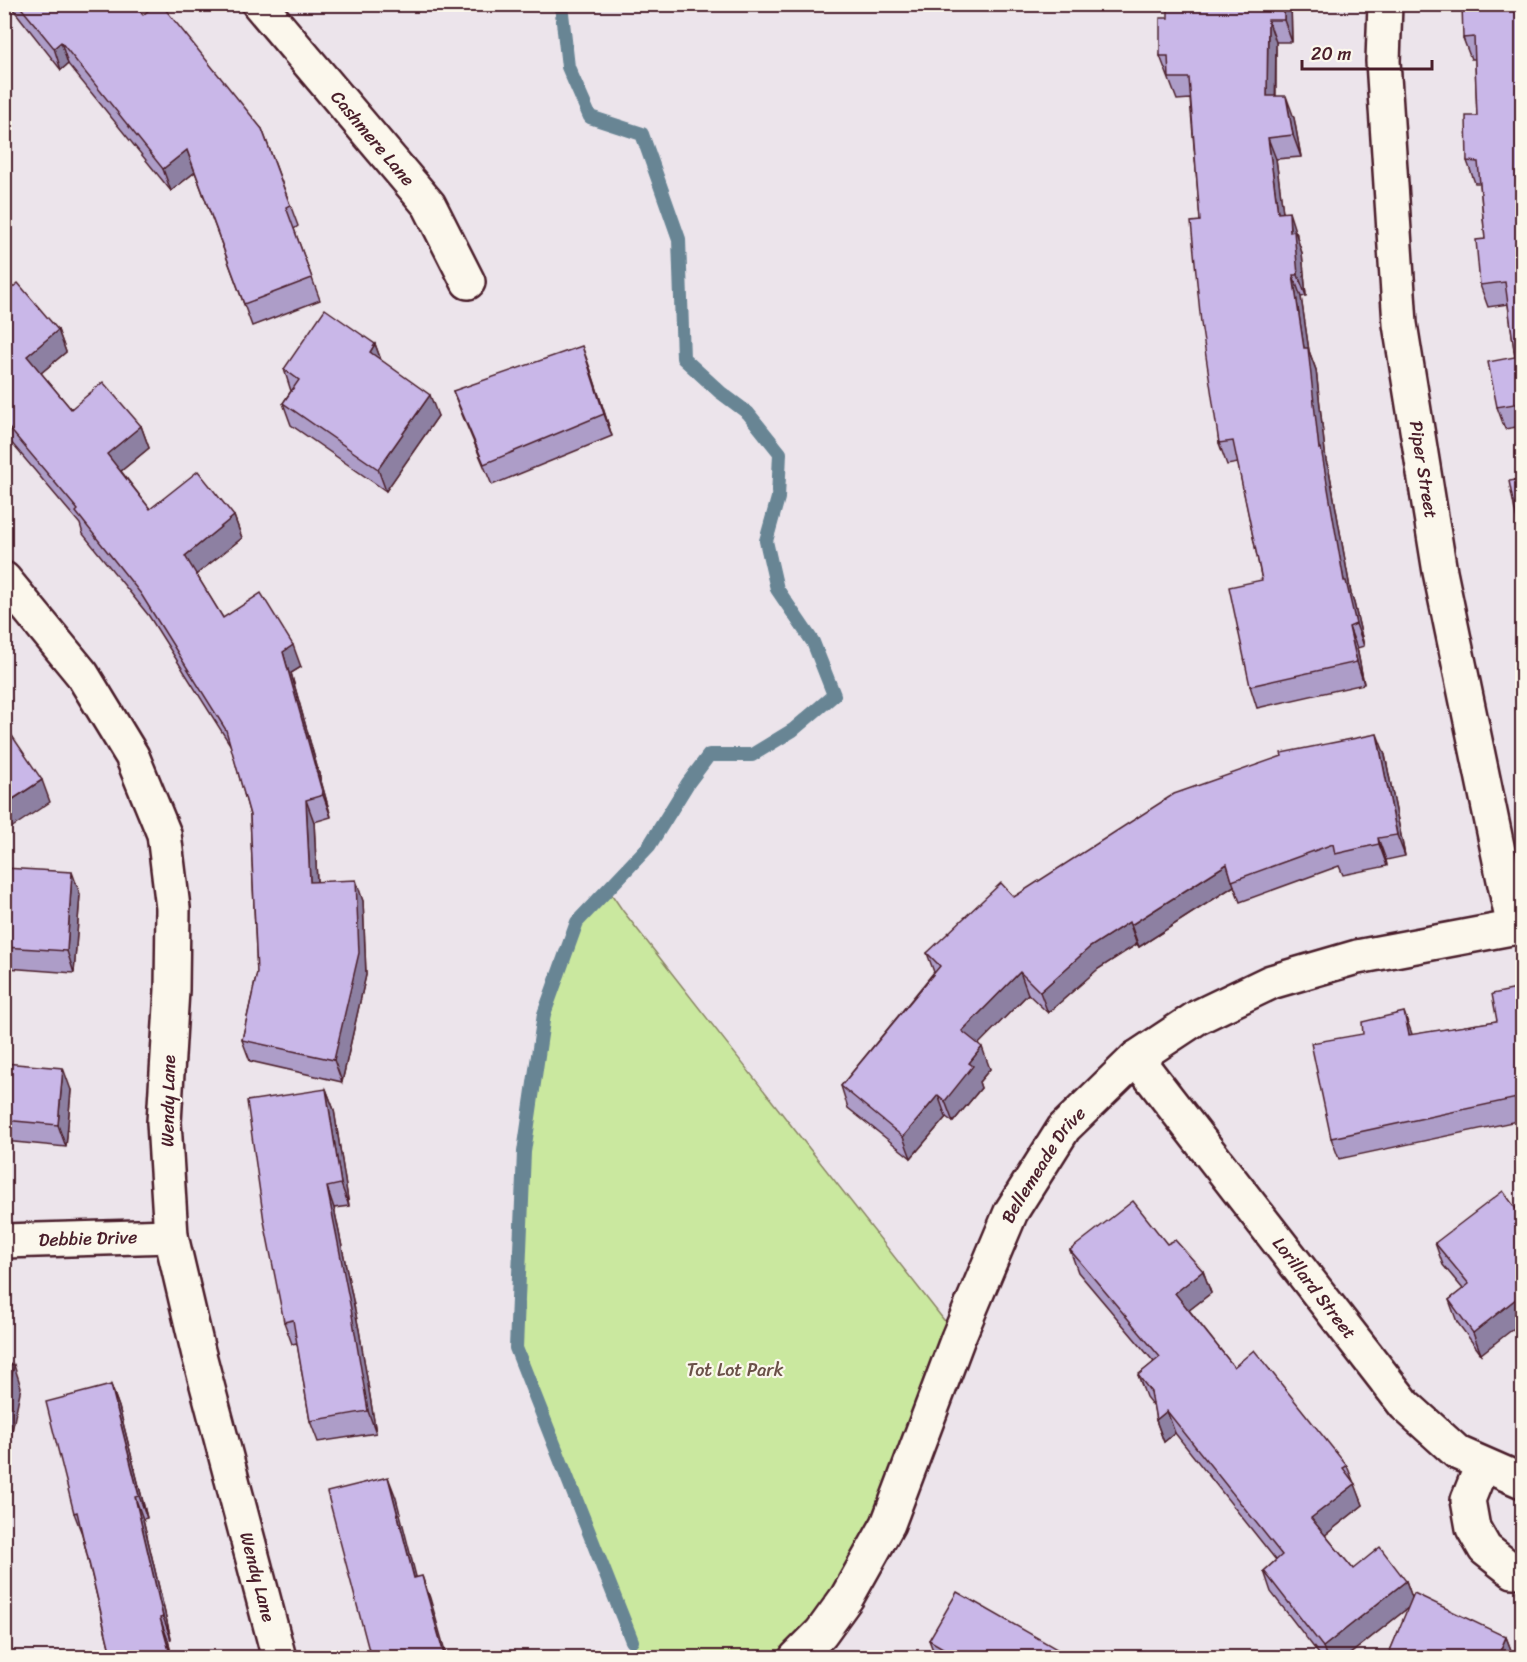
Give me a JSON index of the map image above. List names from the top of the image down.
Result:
{
  "streets": {
    "street": [
      "Cashmere Lane",
      "Piper Street",
      "Wendy Lane",
      "Bellemeade Drive",
      "Debbie Drive",
      "Lorillard Street"
    ]
  },
  "crossings": [
    ["Piper Street", "Bellemeade Drive"],
    ["Wendy Lane", "Debbie Drive"],
    ["Bellemeade Drive", "Lorillard Street"]
  ],
  "parks": ["Tot Lot Park"],
  "scale_bar": "20 m"
}
